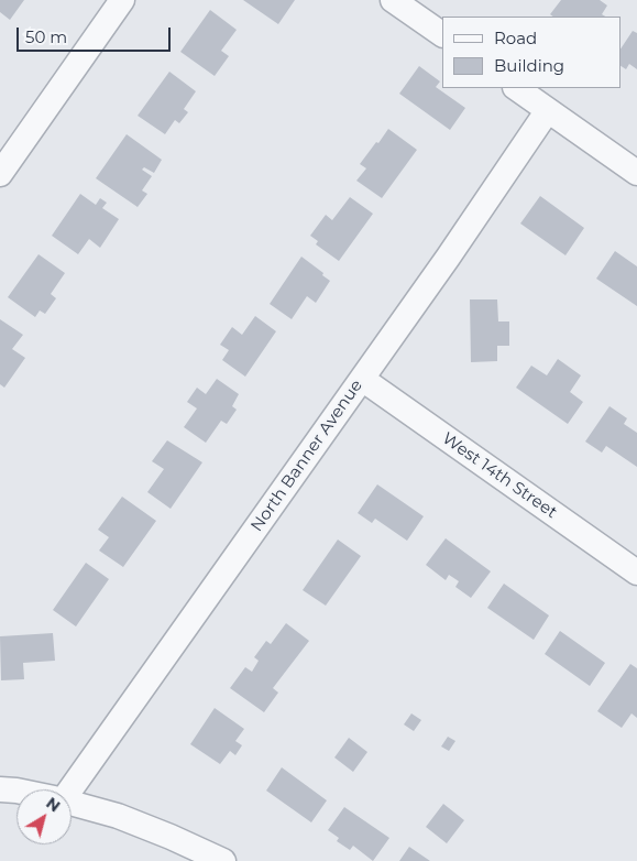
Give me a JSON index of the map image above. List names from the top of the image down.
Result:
{
  "streets": {
    "street": ["North Banner Avenue", "West 14th Street"]
  },
  "crossings": [
    ["North Banner Avenue", "West 14th Street"]
  ],
  "legend": ["Road", "Building"],
  "scale_bar": "50 m",
  "north": "top right"
}
